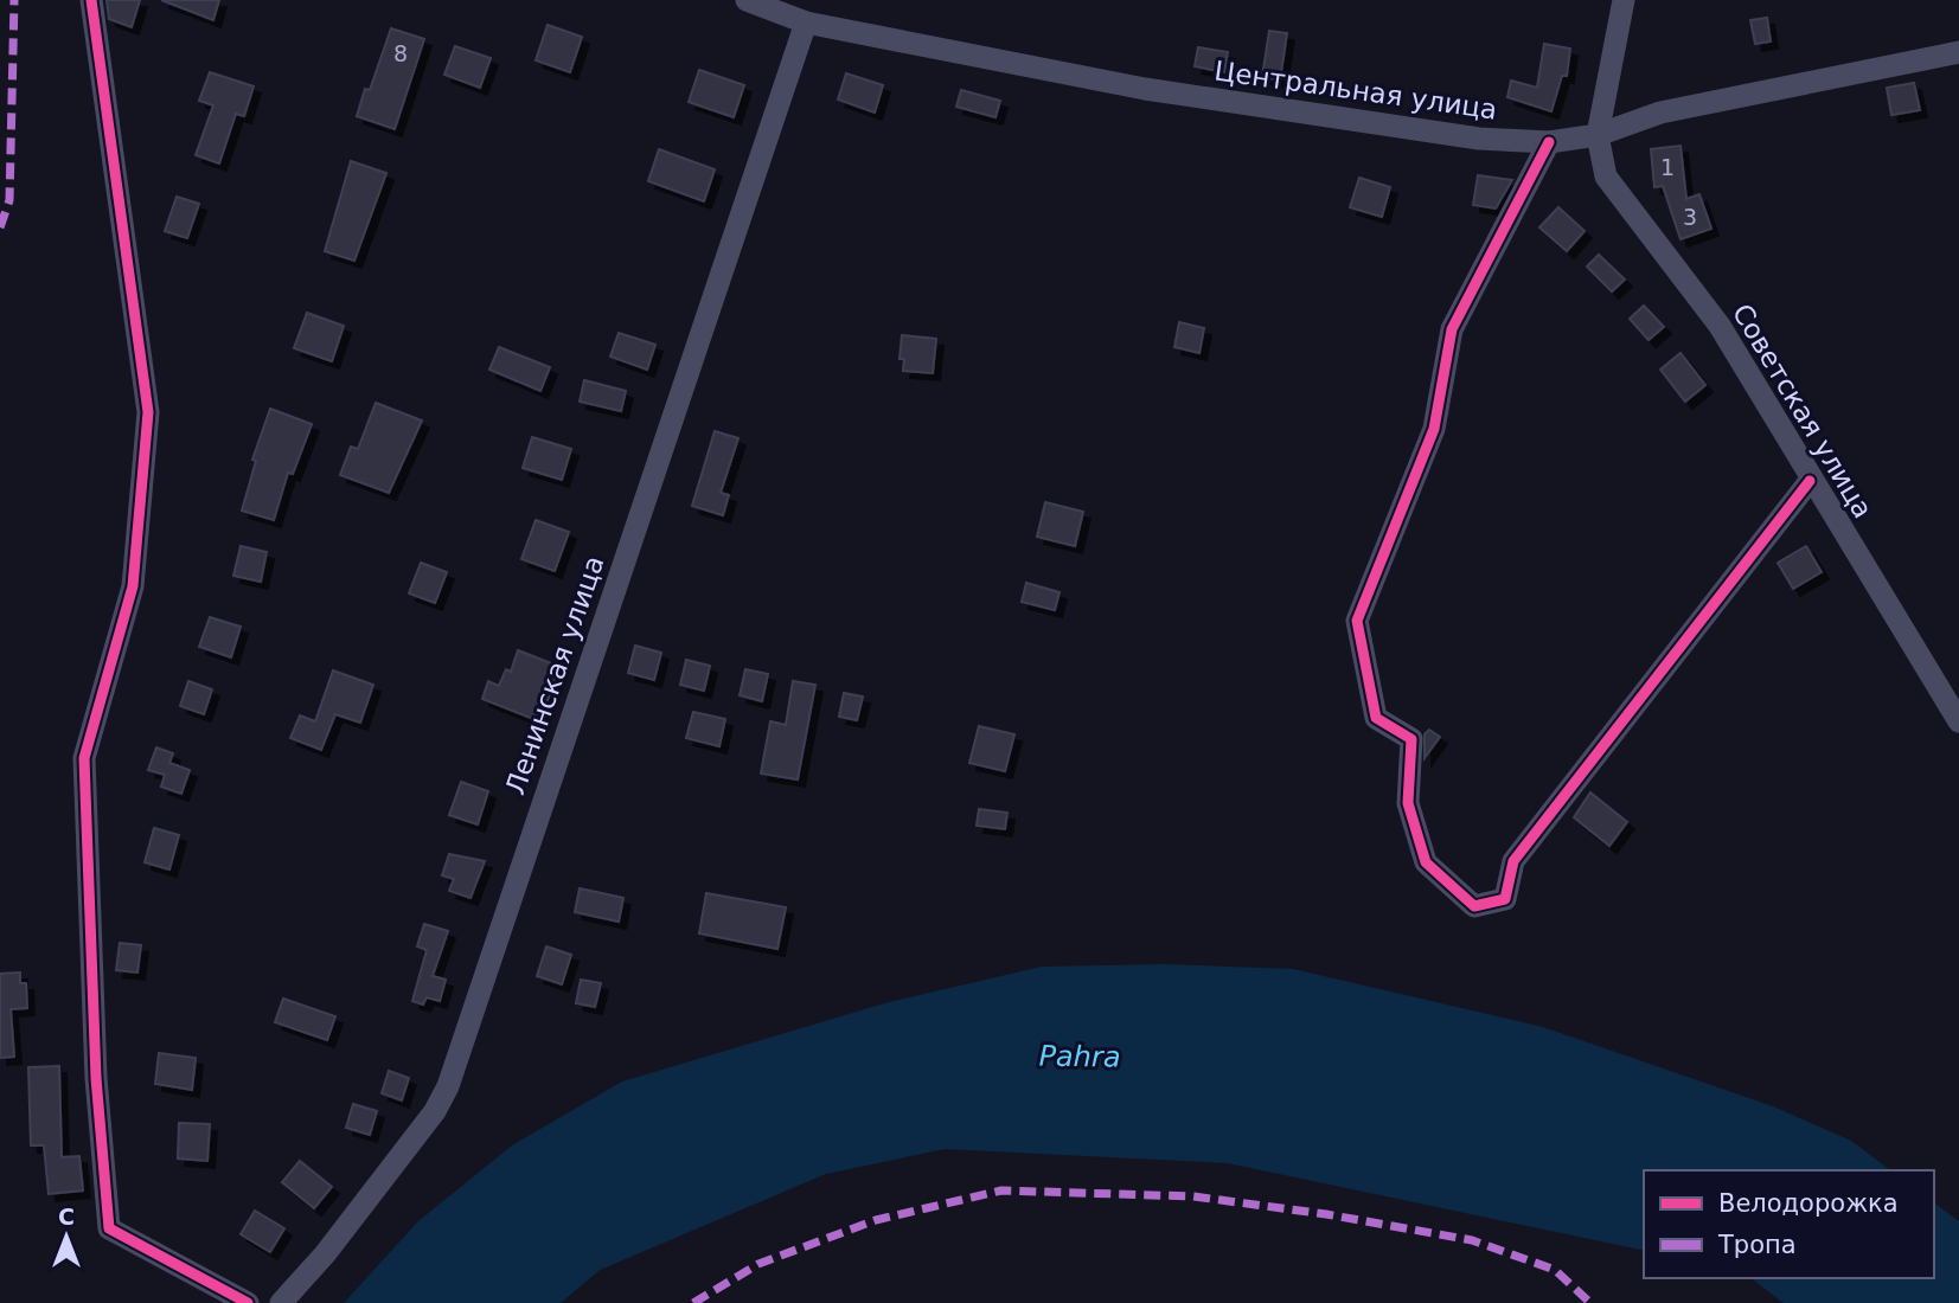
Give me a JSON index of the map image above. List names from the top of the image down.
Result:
{
  "streets": {
    "street": ["Центральная улица", "Советская улица", "Ленинская улица"]
  },
  "crossings": [
    ["Центральная улица", "Советская улица"],
    ["Центральная улица", "Ленинская улица"]
  ],
  "water": ["Pahra"],
  "house_numbers": ["8", "1", "3"],
  "legend": ["Велодорожка", "Тропа"],
  "north": "top"
}
